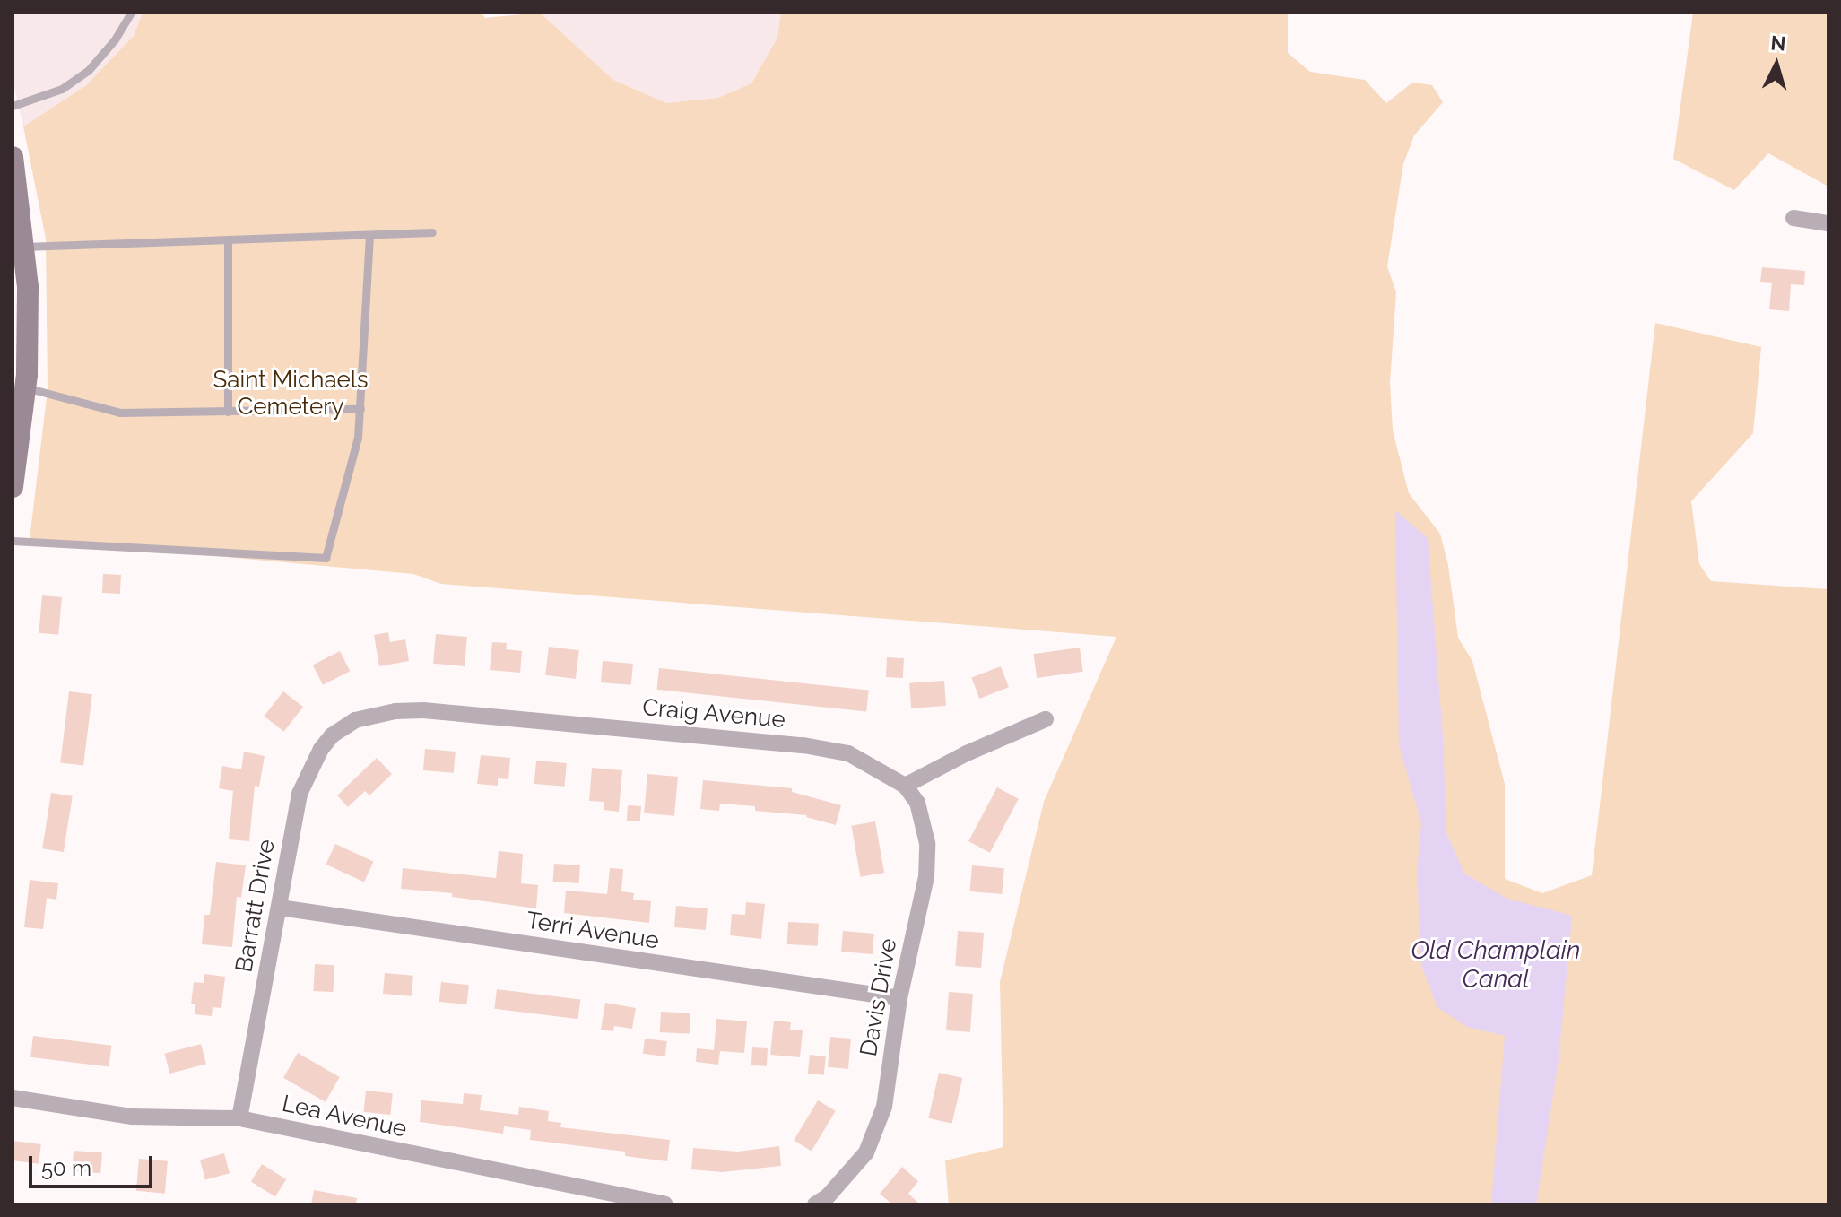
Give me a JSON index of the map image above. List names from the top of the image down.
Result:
{
  "streets": {
    "street": [
      "Craig Avenue",
      "Barratt Drive",
      "Terri Avenue",
      "Davis Drive",
      "Lea Avenue"
    ]
  },
  "crossings": [
    ["Craig Avenue", "Barratt Drive"],
    ["Craig Avenue", "Davis Drive"],
    ["Barratt Drive", "Terri Avenue"],
    ["Barratt Drive", "Lea Avenue"],
    ["Terri Avenue", "Davis Drive"]
  ],
  "water": ["Old Champlain Canal"],
  "parks": ["Saint Michaels Cemetery"],
  "scale_bar": "50 m",
  "north": "top"
}
